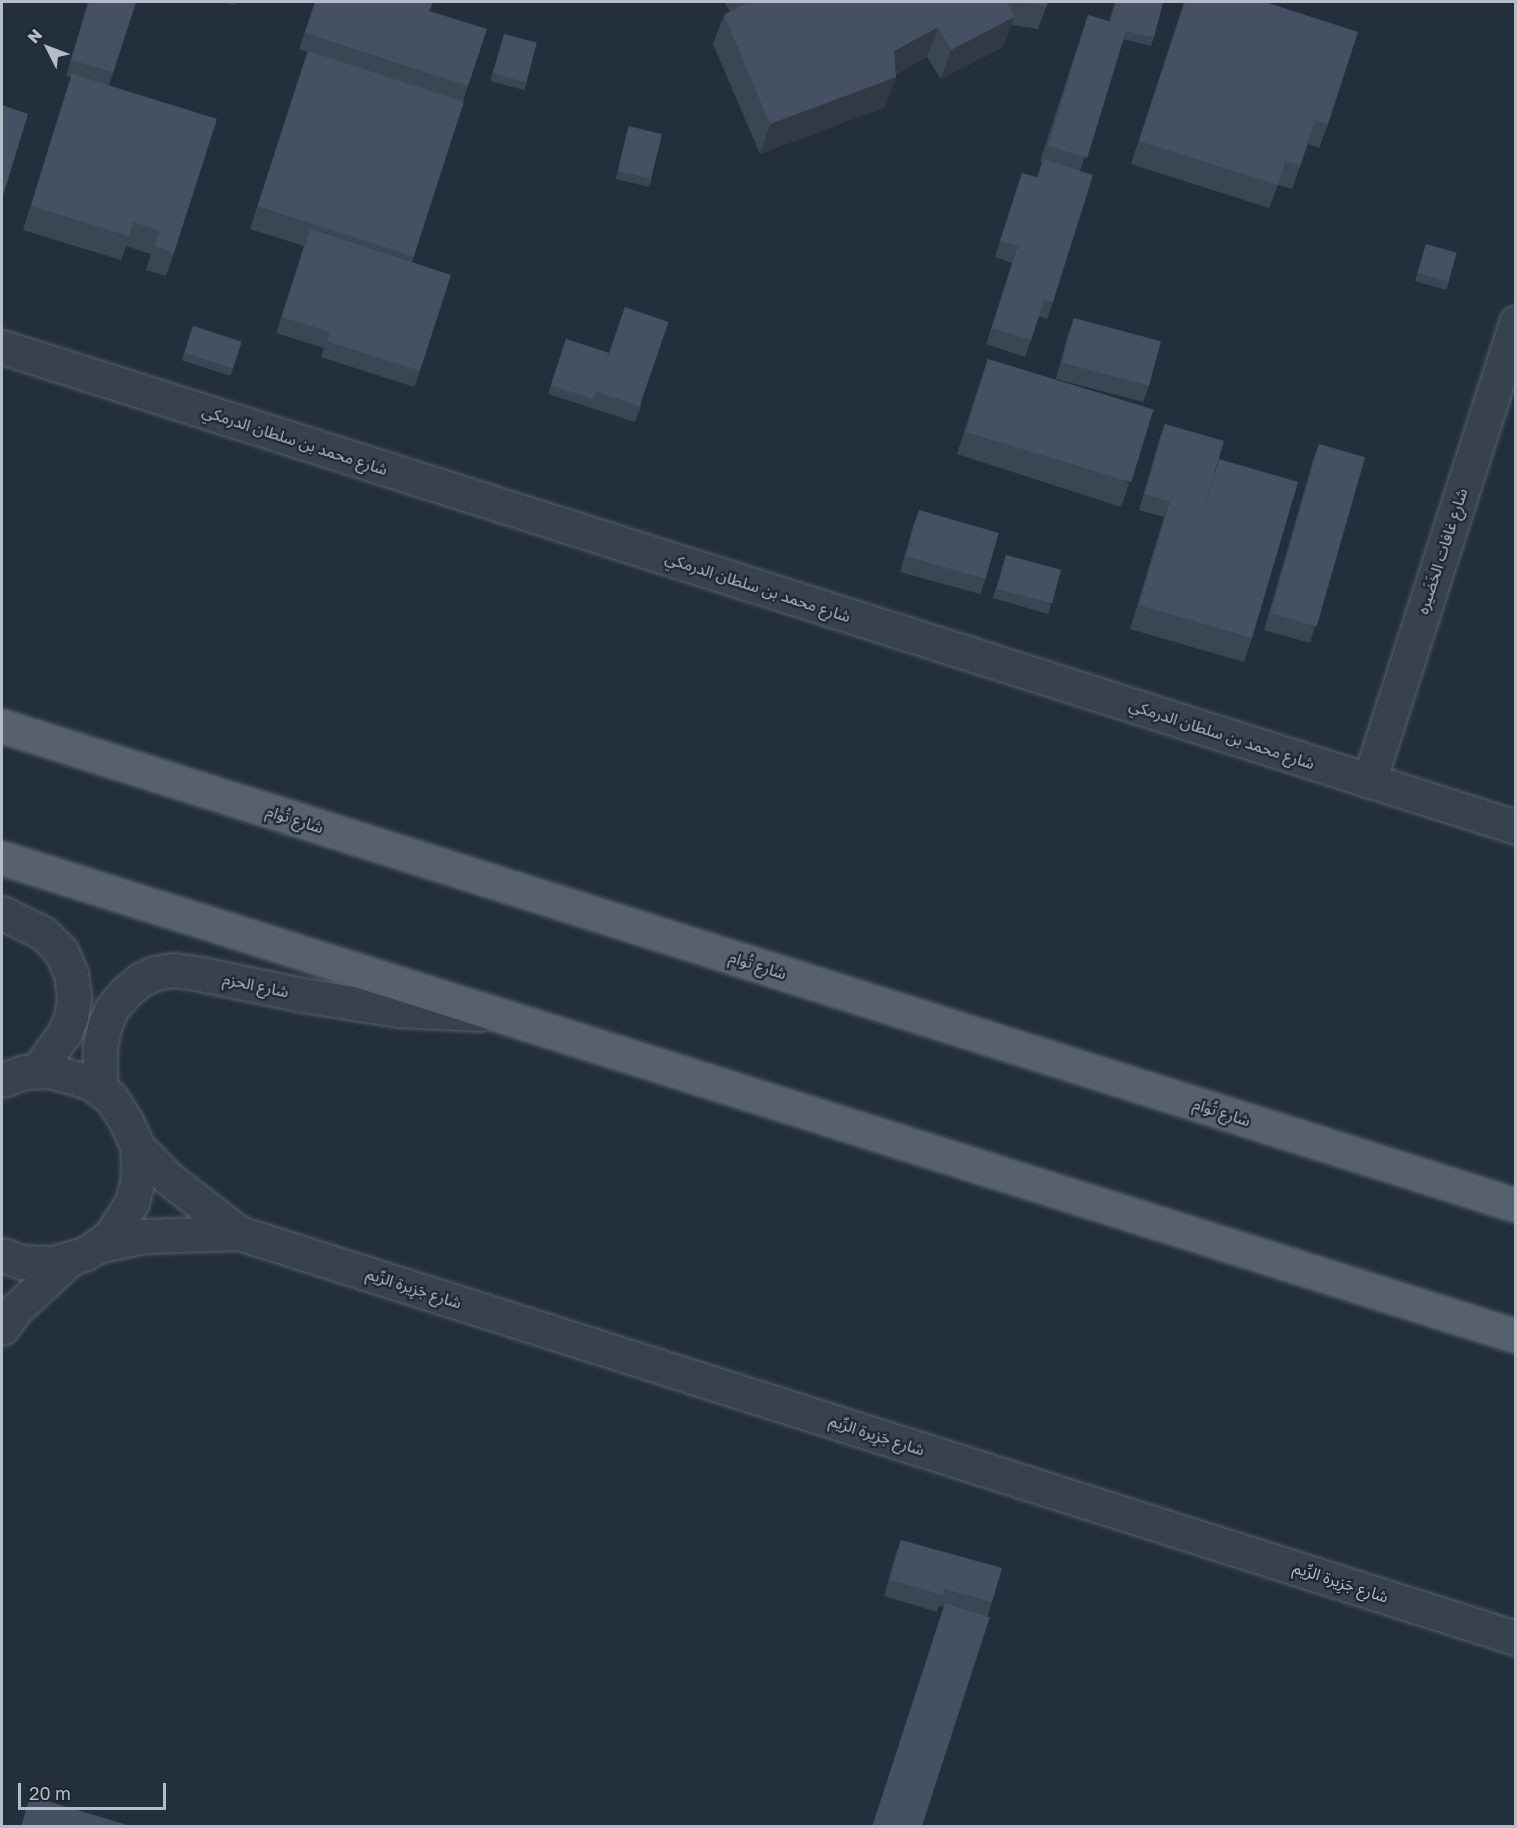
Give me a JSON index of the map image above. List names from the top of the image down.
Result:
{
  "streets": {
    "main road": ["شارع تُوام"],
    "street": [
      "شارع محمد بن سلطان الدرمكي",
      "شارع غافات الخَضَيره",
      "شارع الحزم",
      "شارع جَزِيرة الرِّيم"
    ]
  },
  "crossings": [
    ["شارع محمد بن سلطان الدرمكي", "شارع غافات الخَضَيره"]
  ],
  "scale_bar": "20 m",
  "north": "top left"
}
